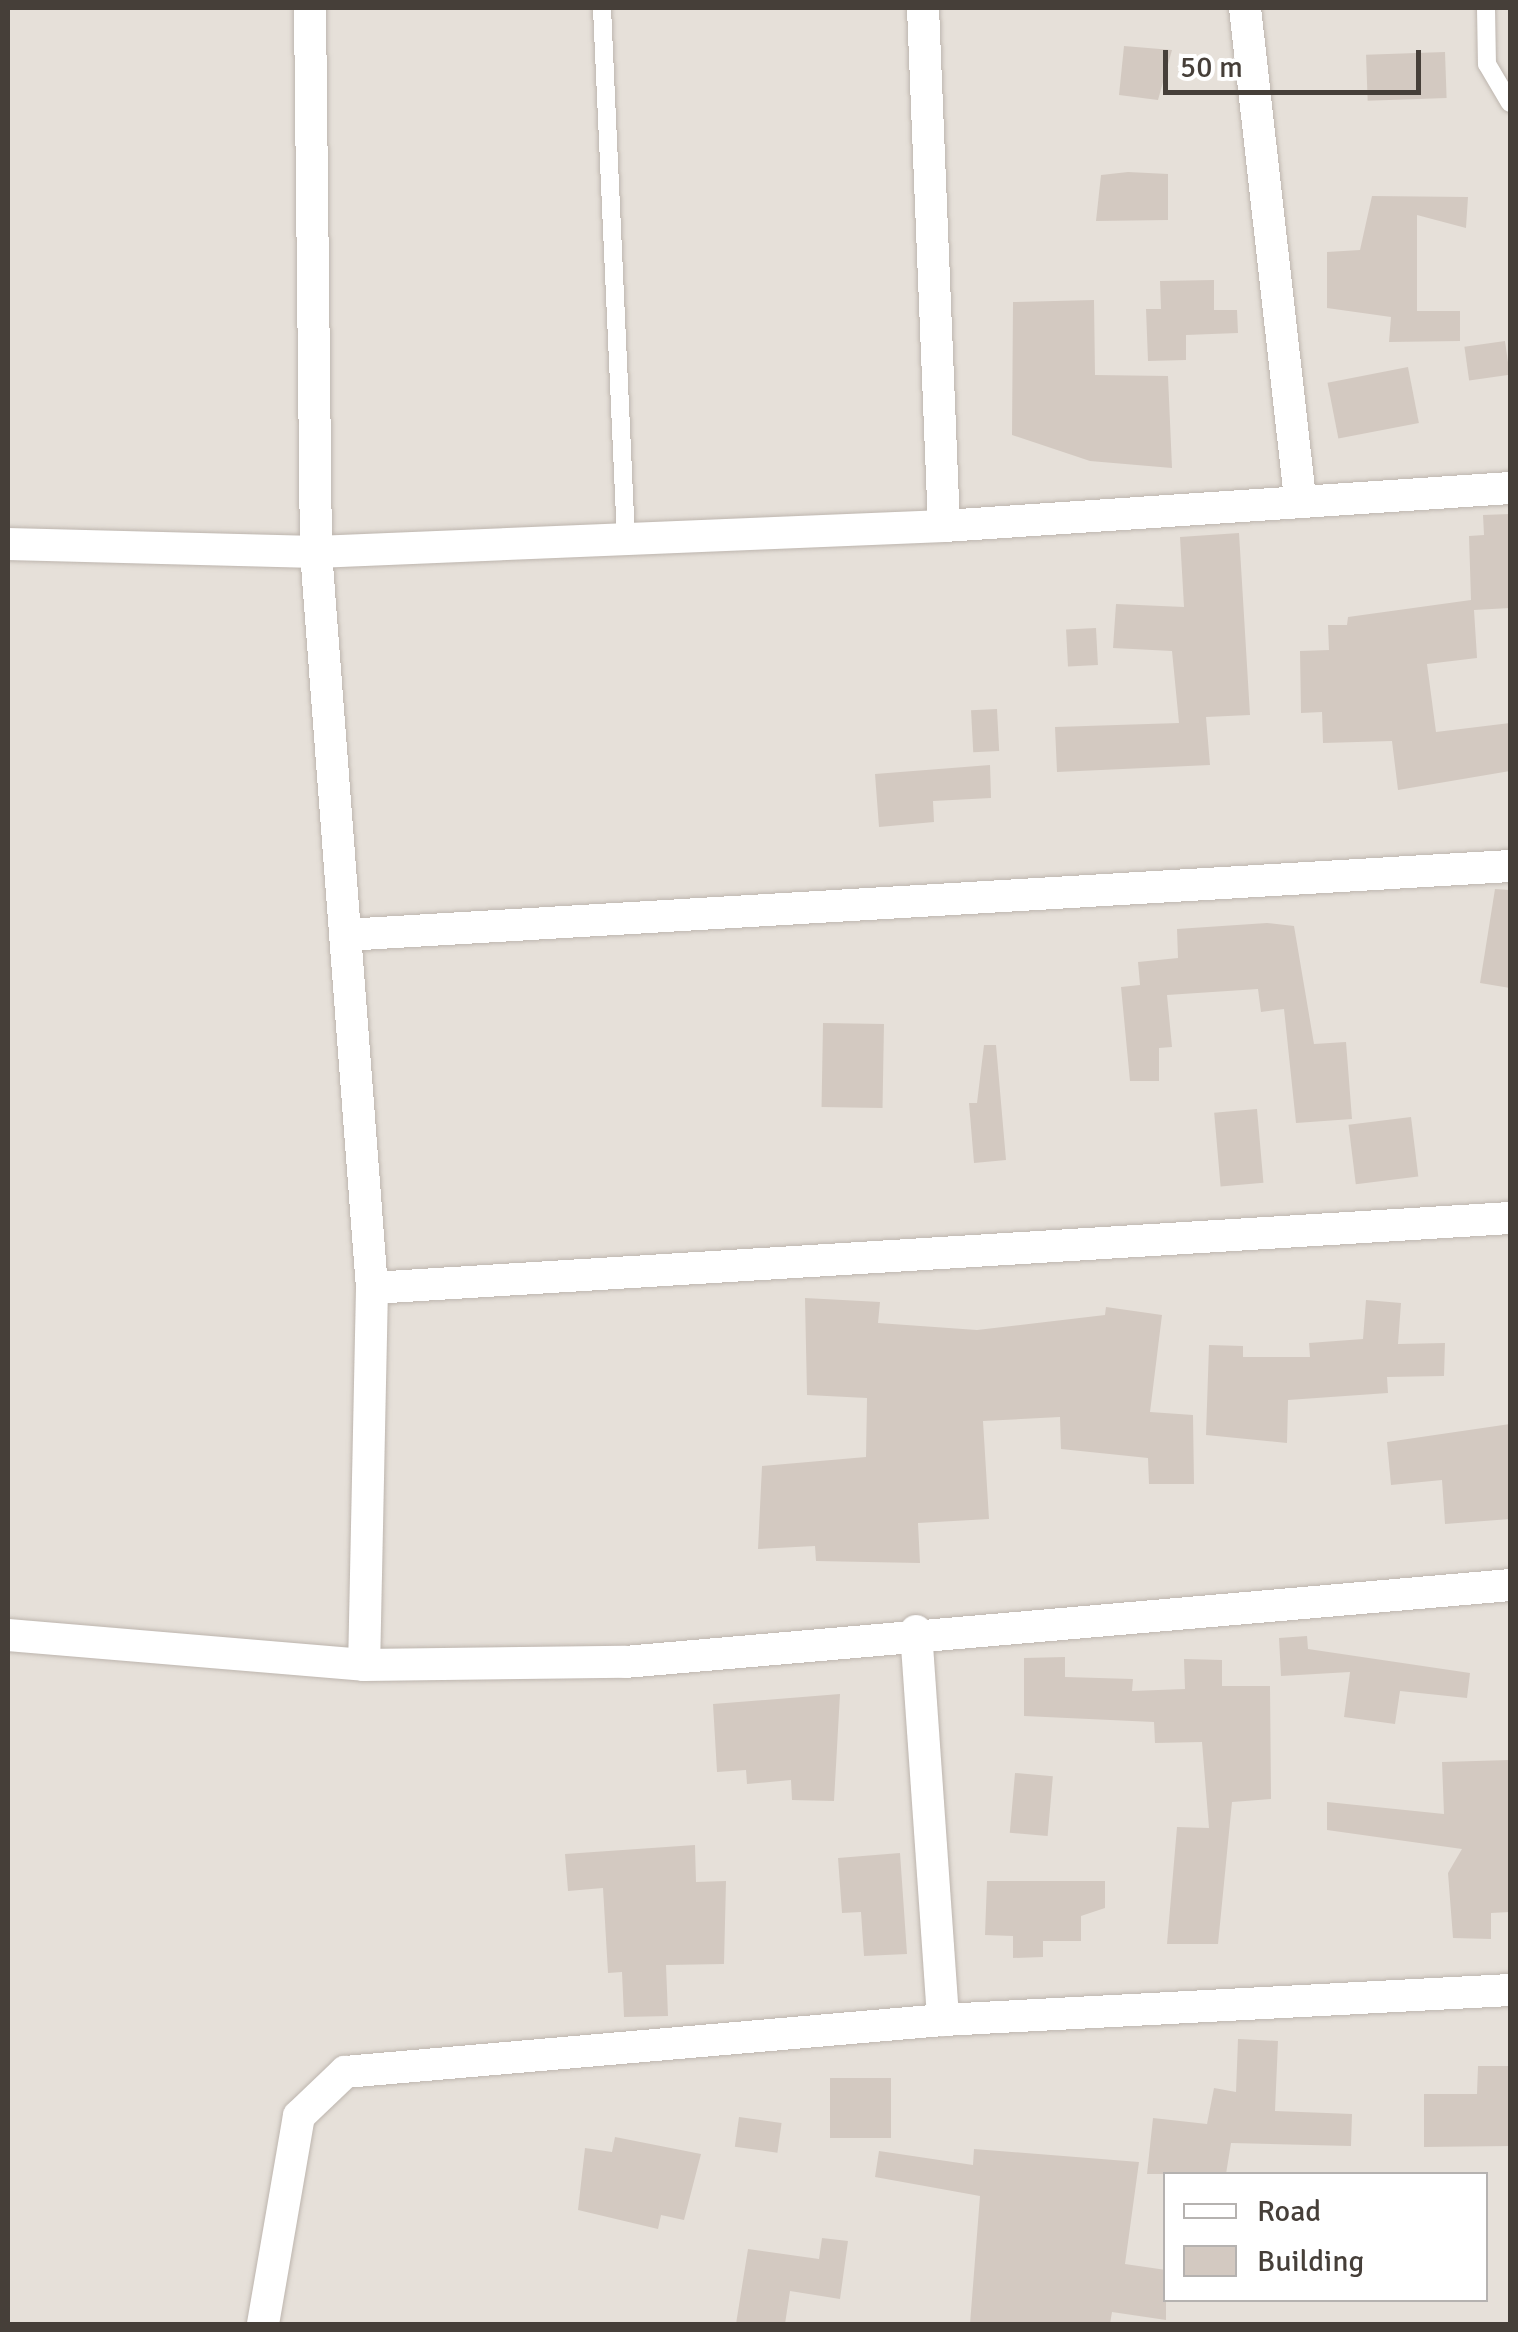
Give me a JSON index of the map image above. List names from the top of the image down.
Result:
{
  "legend": ["Road", "Building"],
  "scale_bar": "50 m"
}
